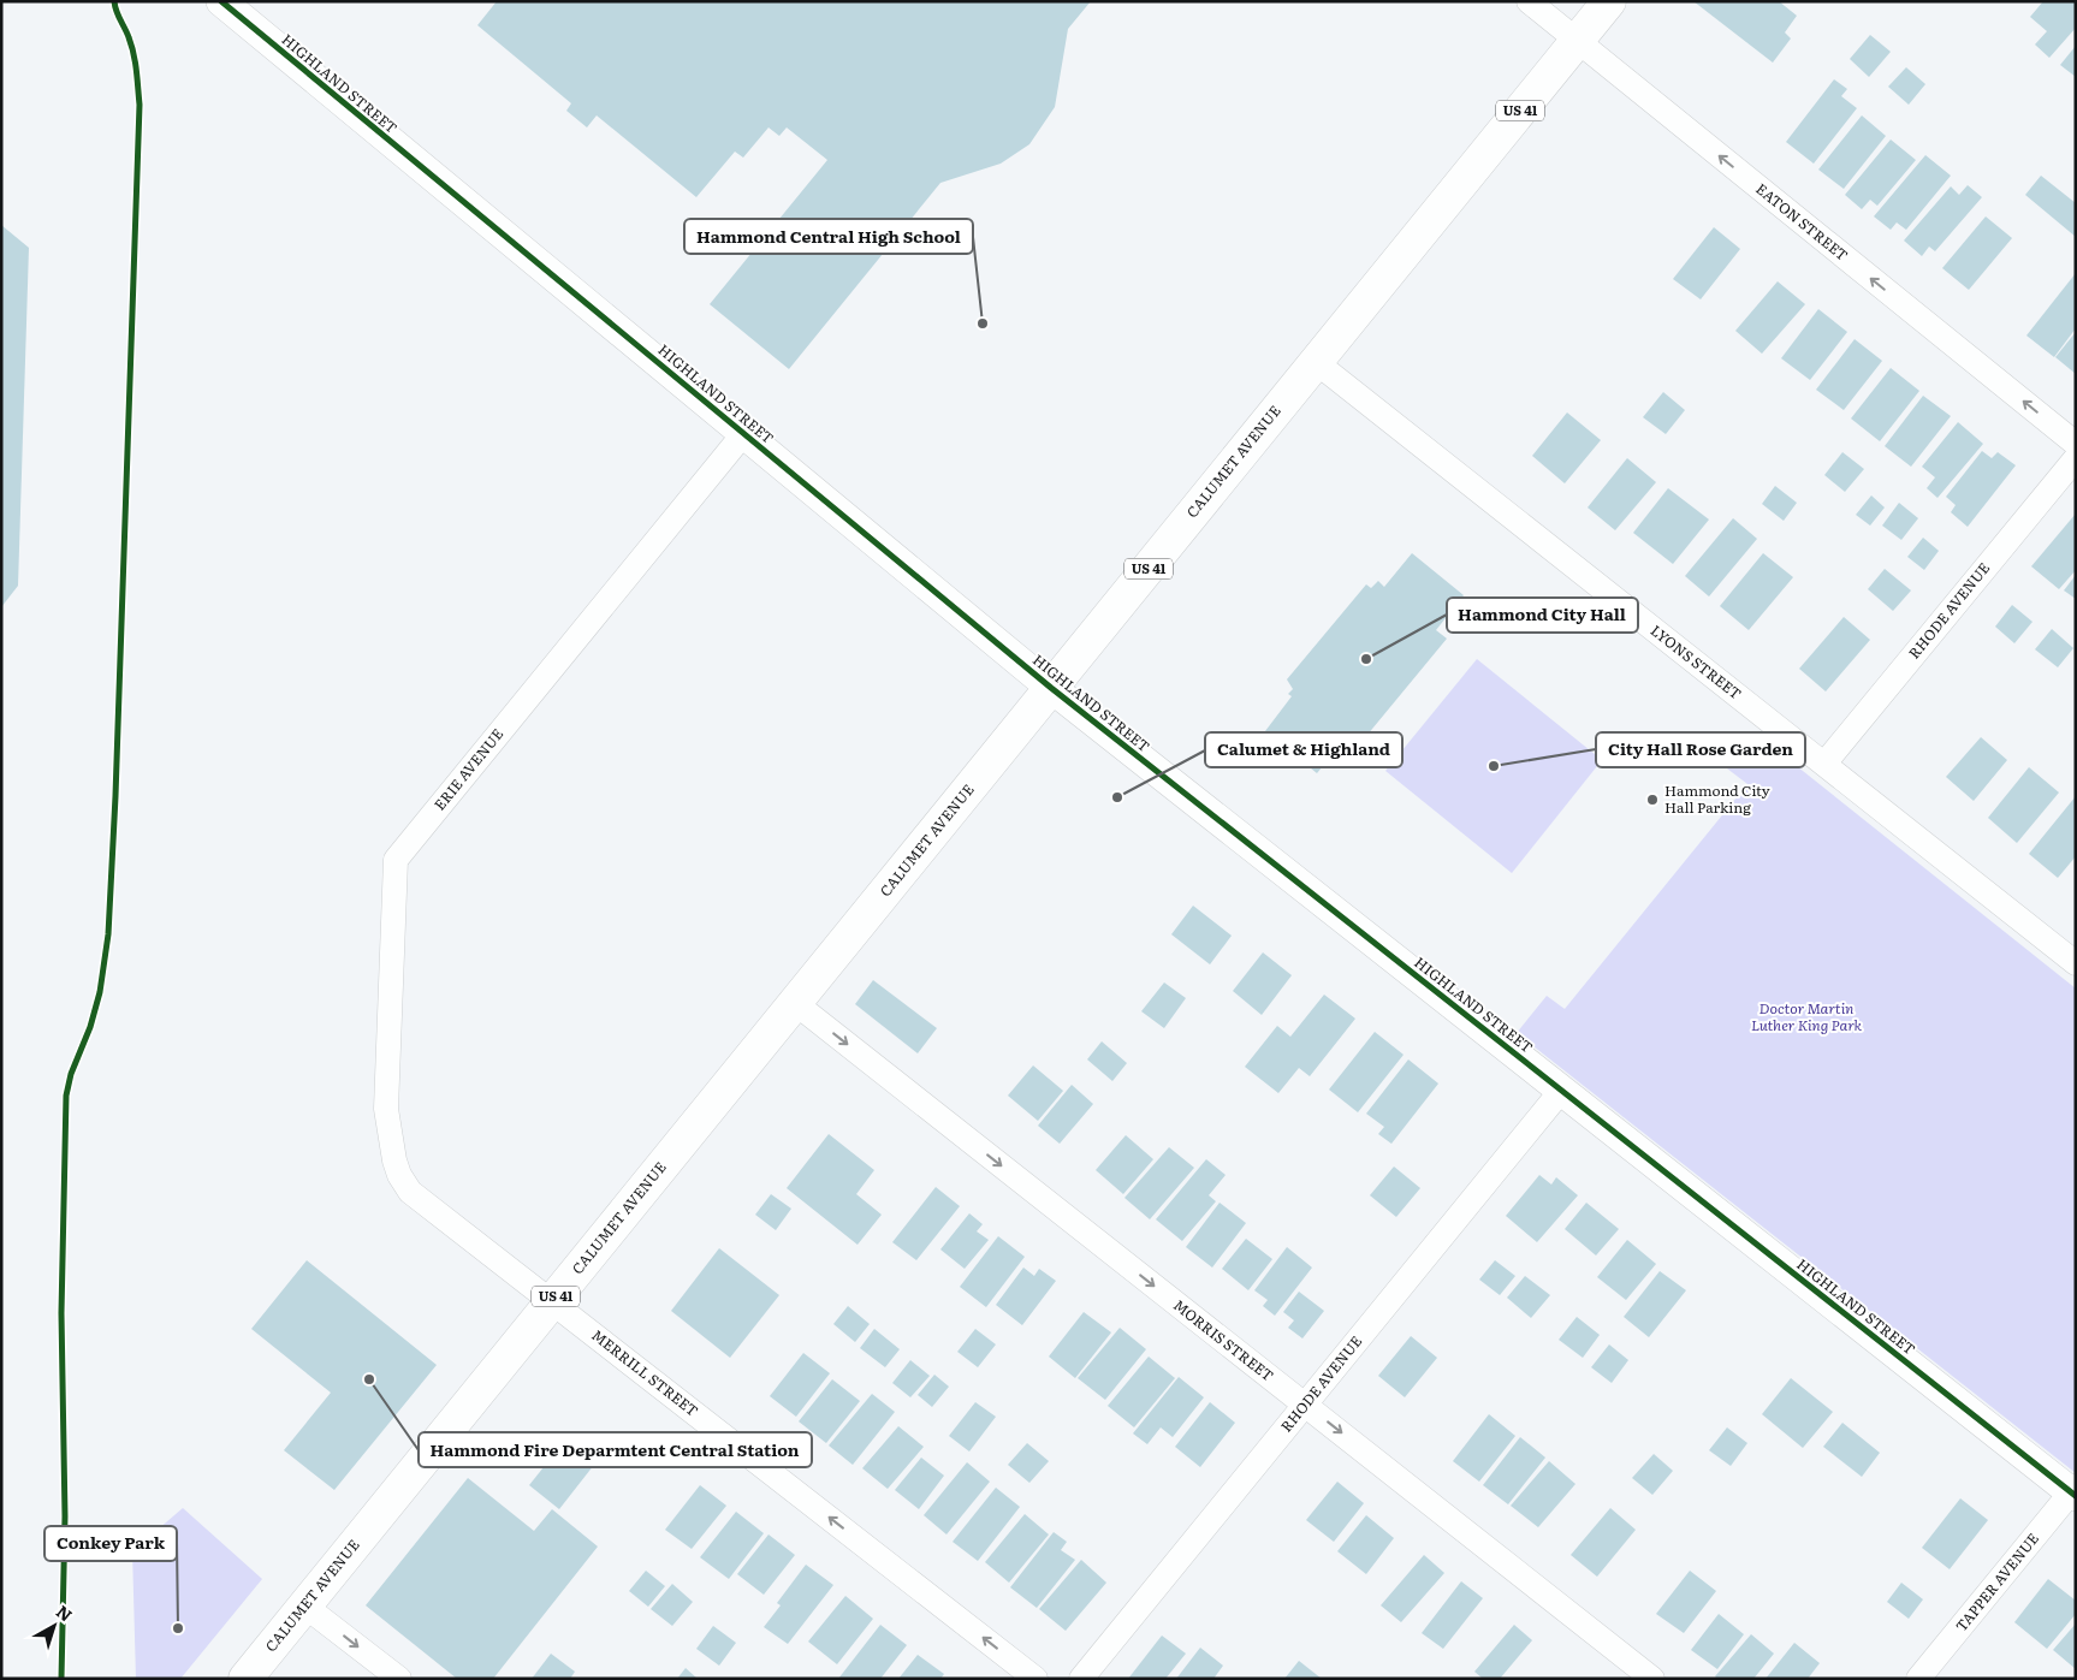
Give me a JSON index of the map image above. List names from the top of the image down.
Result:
{
  "streets": {
    "main road": ["US 41", "CALUMET AVENUE"],
    "street": [
      "HIGHLAND STREET",
      "EATON STREET",
      "RHODE AVENUE",
      "LYONS STREET",
      "ERIE AVENUE",
      "MORRIS STREET",
      "MERRILL STREET",
      "TAPPER AVENUE"
    ]
  },
  "crossings": [
    ["HIGHLAND STREET", "CALUMET AVENUE"],
    ["HIGHLAND STREET", "RHODE AVENUE"],
    ["HIGHLAND STREET", "ERIE AVENUE"],
    ["HIGHLAND STREET", "TAPPER AVENUE"],
    ["EATON STREET", "CALUMET AVENUE"],
    ["CALUMET AVENUE", "LYONS STREET"],
    ["CALUMET AVENUE", "MORRIS STREET"],
    ["CALUMET AVENUE", "MERRILL STREET"],
    ["RHODE AVENUE", "LYONS STREET"],
    ["RHODE AVENUE", "MORRIS STREET"],
    ["ERIE AVENUE", "MERRILL STREET"]
  ],
  "one_way": ["EATON STREET", "MORRIS STREET", "MERRILL STREET"],
  "parks": ["Doctor Martin Luther King Park"],
  "places": [
    "Hammond Central High School",
    "Hammond City Hall",
    "City Hall Rose Garden",
    "Calumet & Highland",
    "Hammond City Hall Parking",
    "Hammond Fire Deparmtent Central Station",
    "Conkey Park"
  ],
  "north": "top right"
}
